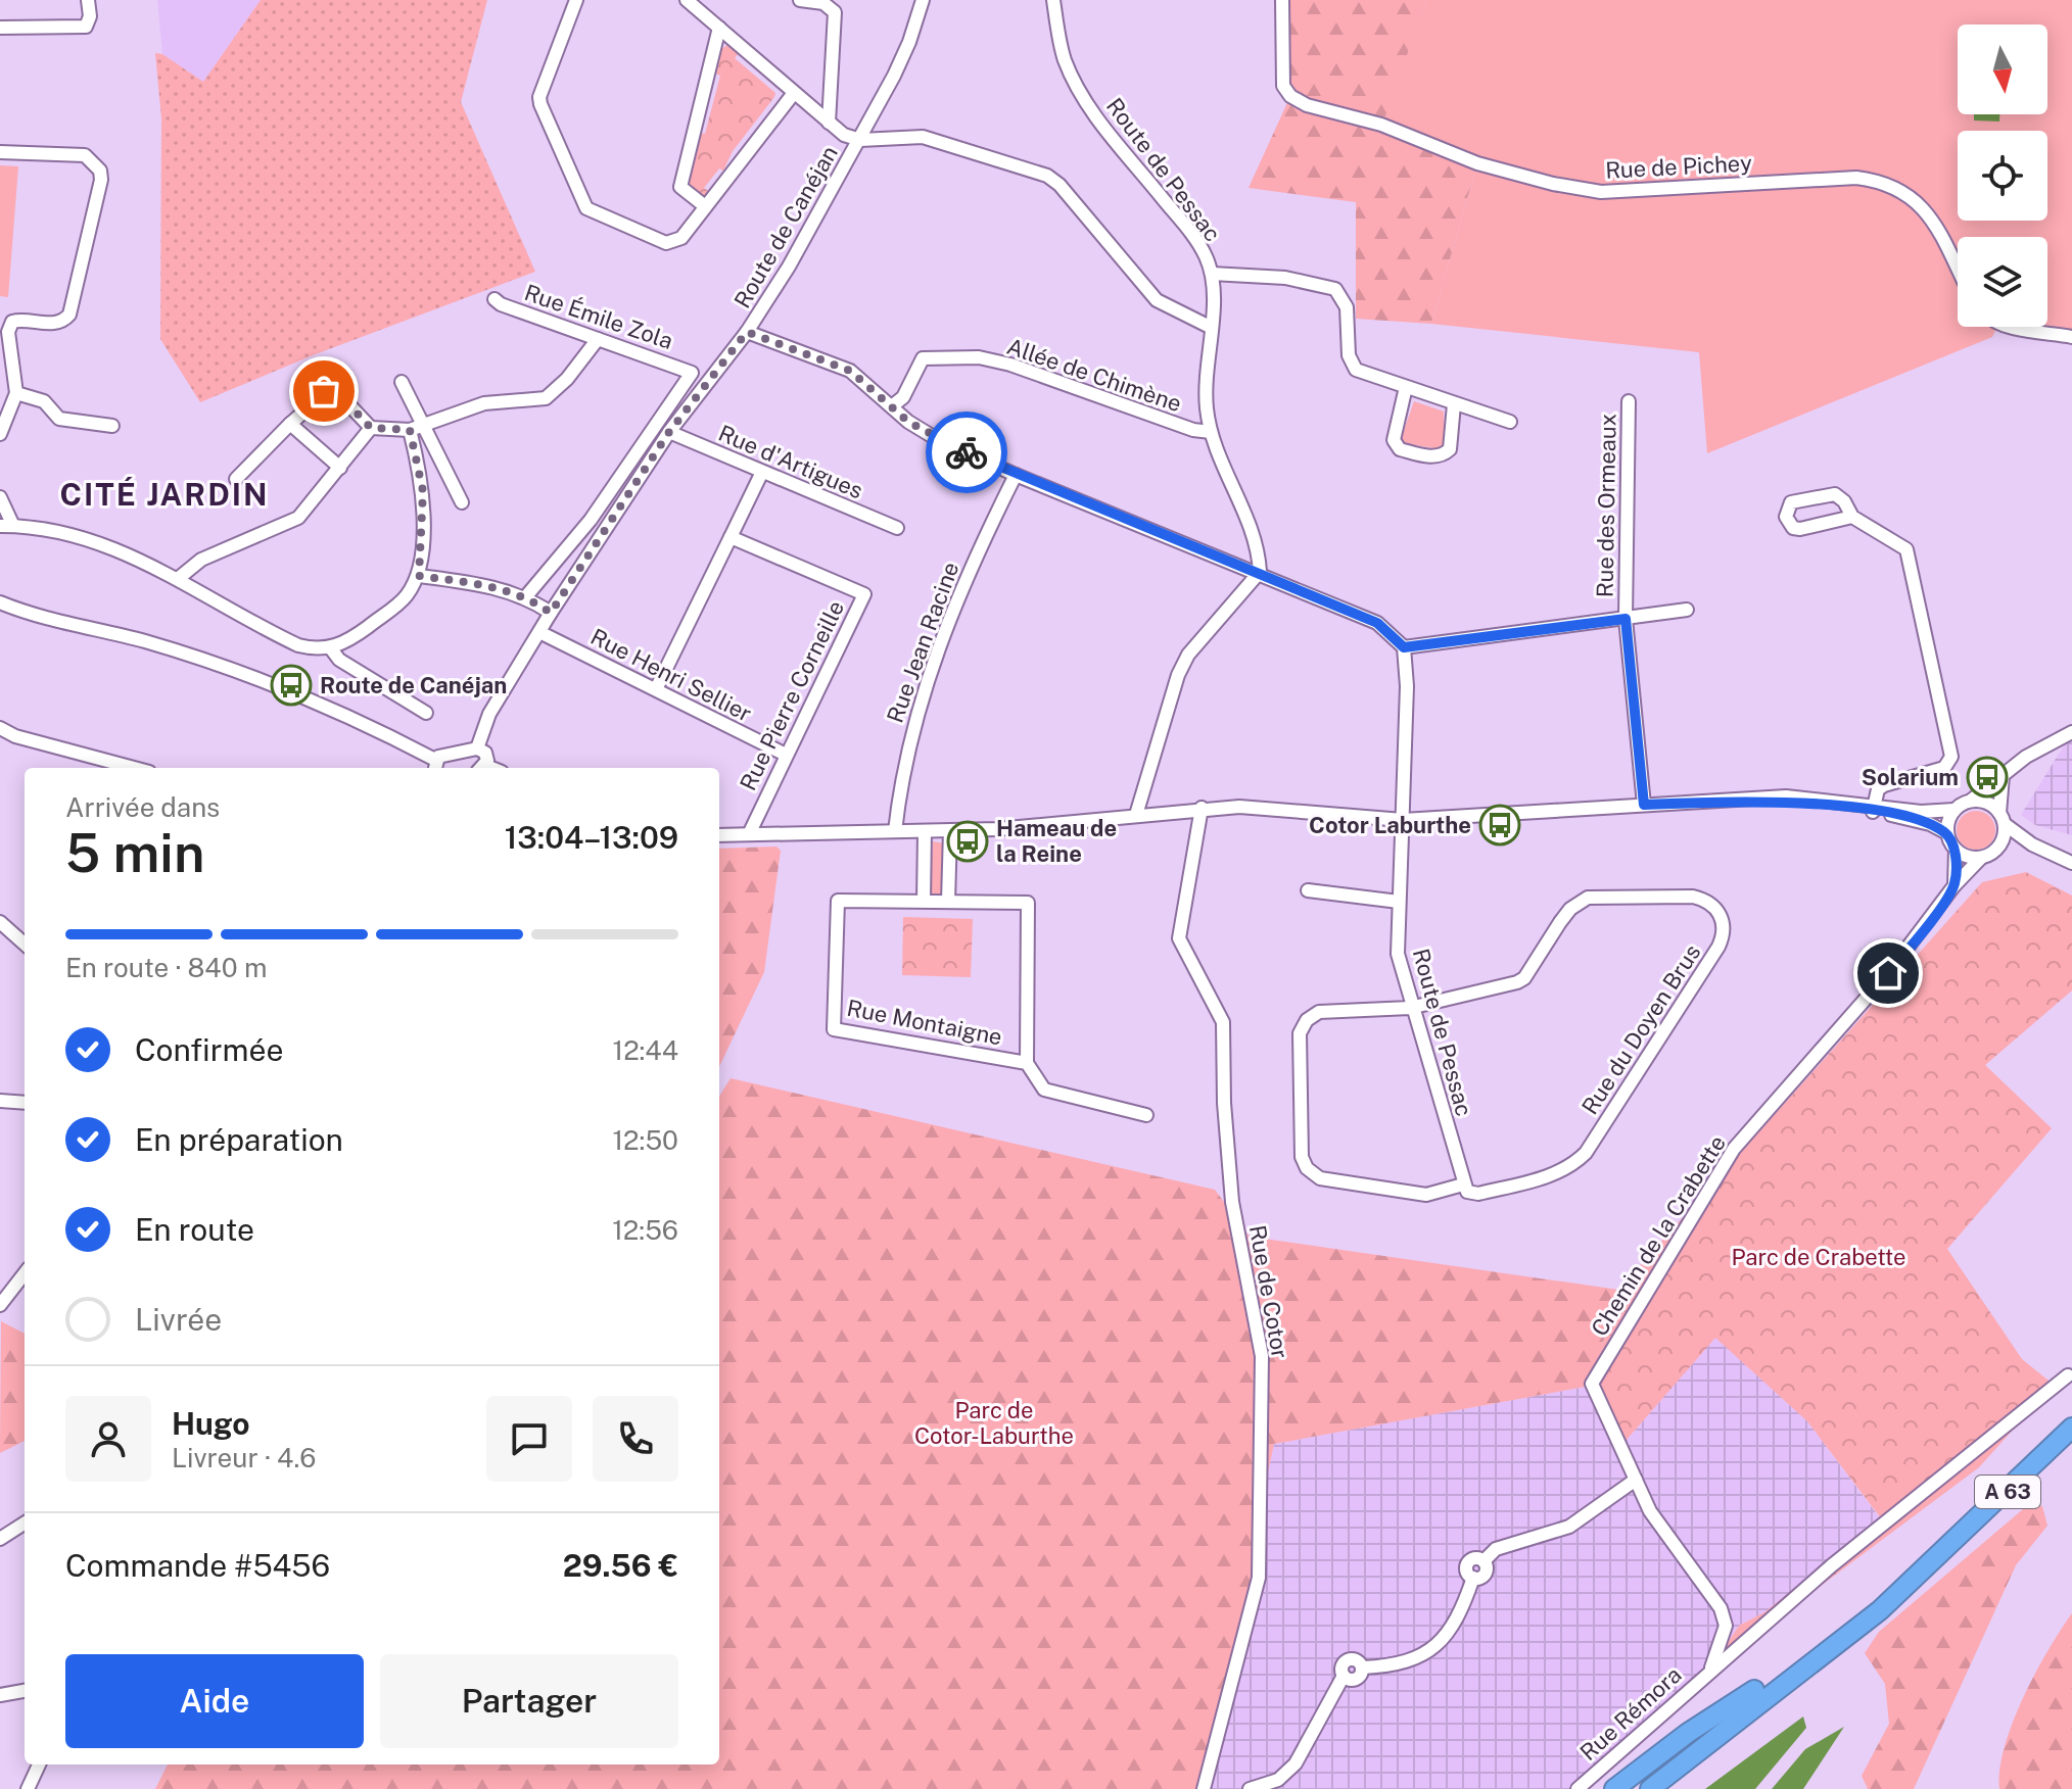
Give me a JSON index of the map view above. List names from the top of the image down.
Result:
{
  "streets": {
    "highway": ["A 63"],
    "street": [
      "Rue de Pichey",
      "Route de Pessac",
      "Route de Canéjan",
      "Rue Émile Zola",
      "Allée de Chimène",
      "Rue d'Artigues",
      "Rue des Ormeaux",
      "Rue Jean Racine",
      "Rue Henri Sellier",
      "Rue Pierre Corneille",
      "Rue Montaigne",
      "Rue du Doyen Brus",
      "Chemin de la Crabette",
      "Rue de Cotor",
      "Rue Rémora"
    ]
  },
  "crossings": [
    ["Route de Pessac", "Allée de Chimène"],
    ["Route de Pessac", "Rue du Doyen Brus"],
    ["Route de Canéjan", "Rue d'Artigues"],
    ["Route de Canéjan", "Rue Henri Sellier"],
    ["Rue Henri Sellier", "Rue Pierre Corneille"]
  ],
  "districts": ["CITÉ JARDIN"],
  "parks": ["Parc de Crabette", "Parc de Cotor-Laburthe"],
  "places": {
    "bus stop": [
      "Route de Canéjan",
      "Solarium",
      "Cotor Laburthe",
      "Hameau de la Reine"
    ]
  },
  "north": "bottom",
  "page": {
    "heading": ["5 min", "Arrivée dans", "13:04–13:09"],
    "panel": [
      "Hugo",
      "Livreur · 4.6",
      "Commande #5456",
      "29.56 €"
    ],
    "bar": "En route · 840 m",
    "list": [
      ["Confirmée", "12:44"],
      ["En préparation", "12:50"],
      ["En route", "12:56"],
      "Livrée"
    ],
    "buttons": ["Aide", "Partager"]
  }
}
